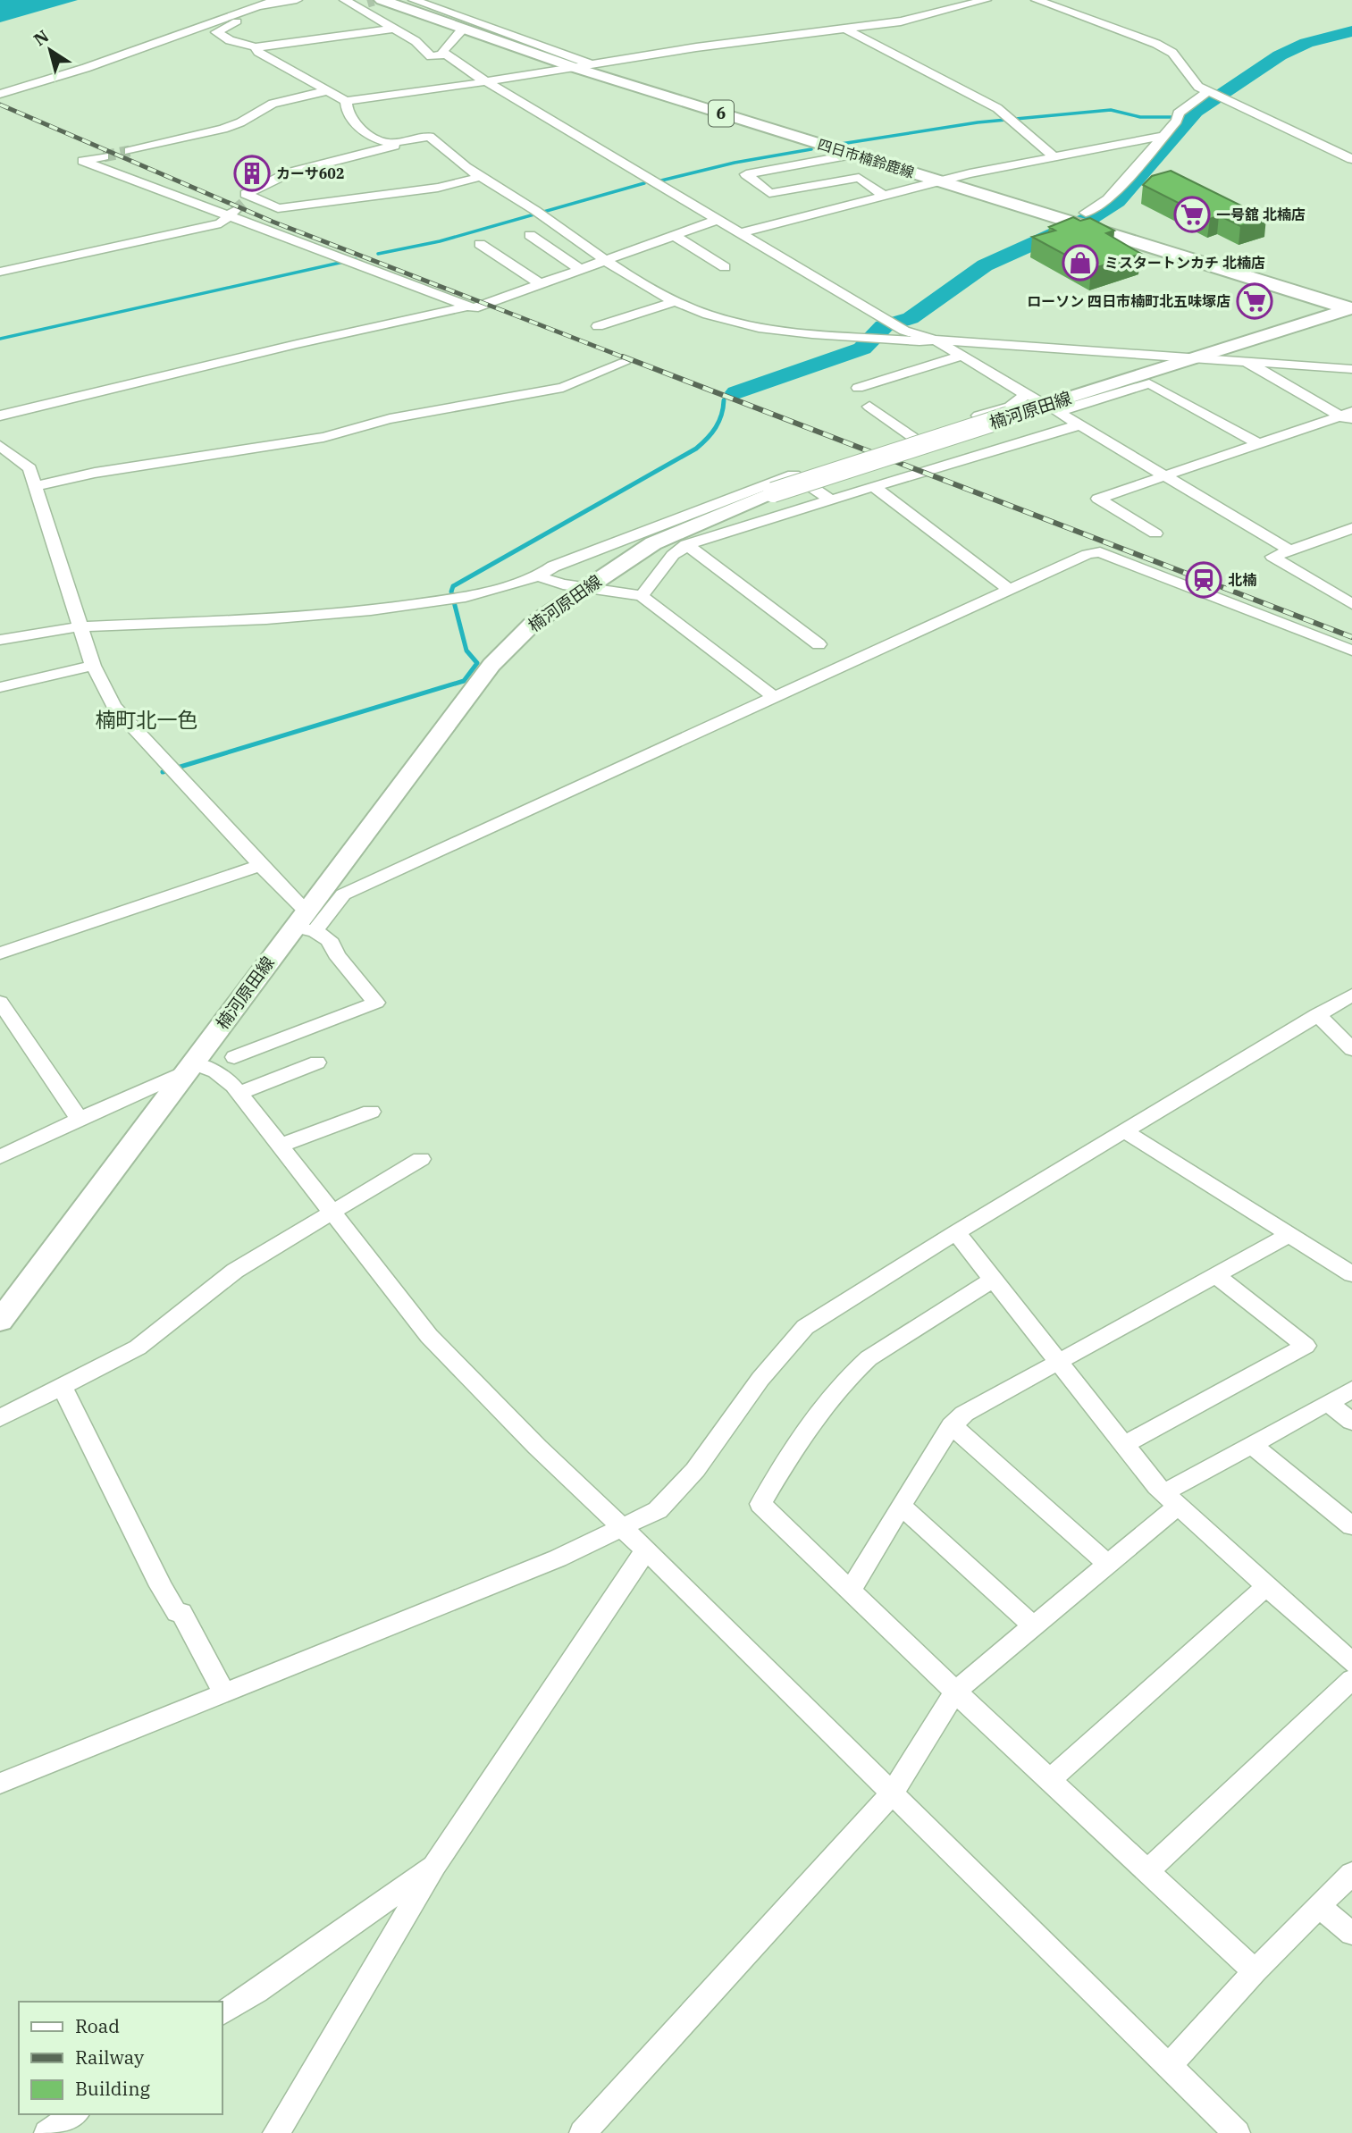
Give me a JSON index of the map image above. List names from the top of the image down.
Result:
{
  "streets": {
    "main road": ["6", "四日市楠鈴鹿線", "楠河原田線"]
  },
  "crossings": [
    ["四日市楠鈴鹿線", "楠河原田線"]
  ],
  "districts": ["楠町北一色"],
  "places": {
    "building": ["カーサ602"],
    "supermarket": ["一号舘 北楠店", "ローソン 四日市楠町北五味塚店"],
    "shop": ["ミスタートンカチ 北楠店"],
    "station": ["北楠"]
  },
  "legend": ["Road", "Railway", "Building"],
  "north": "top left"
}
